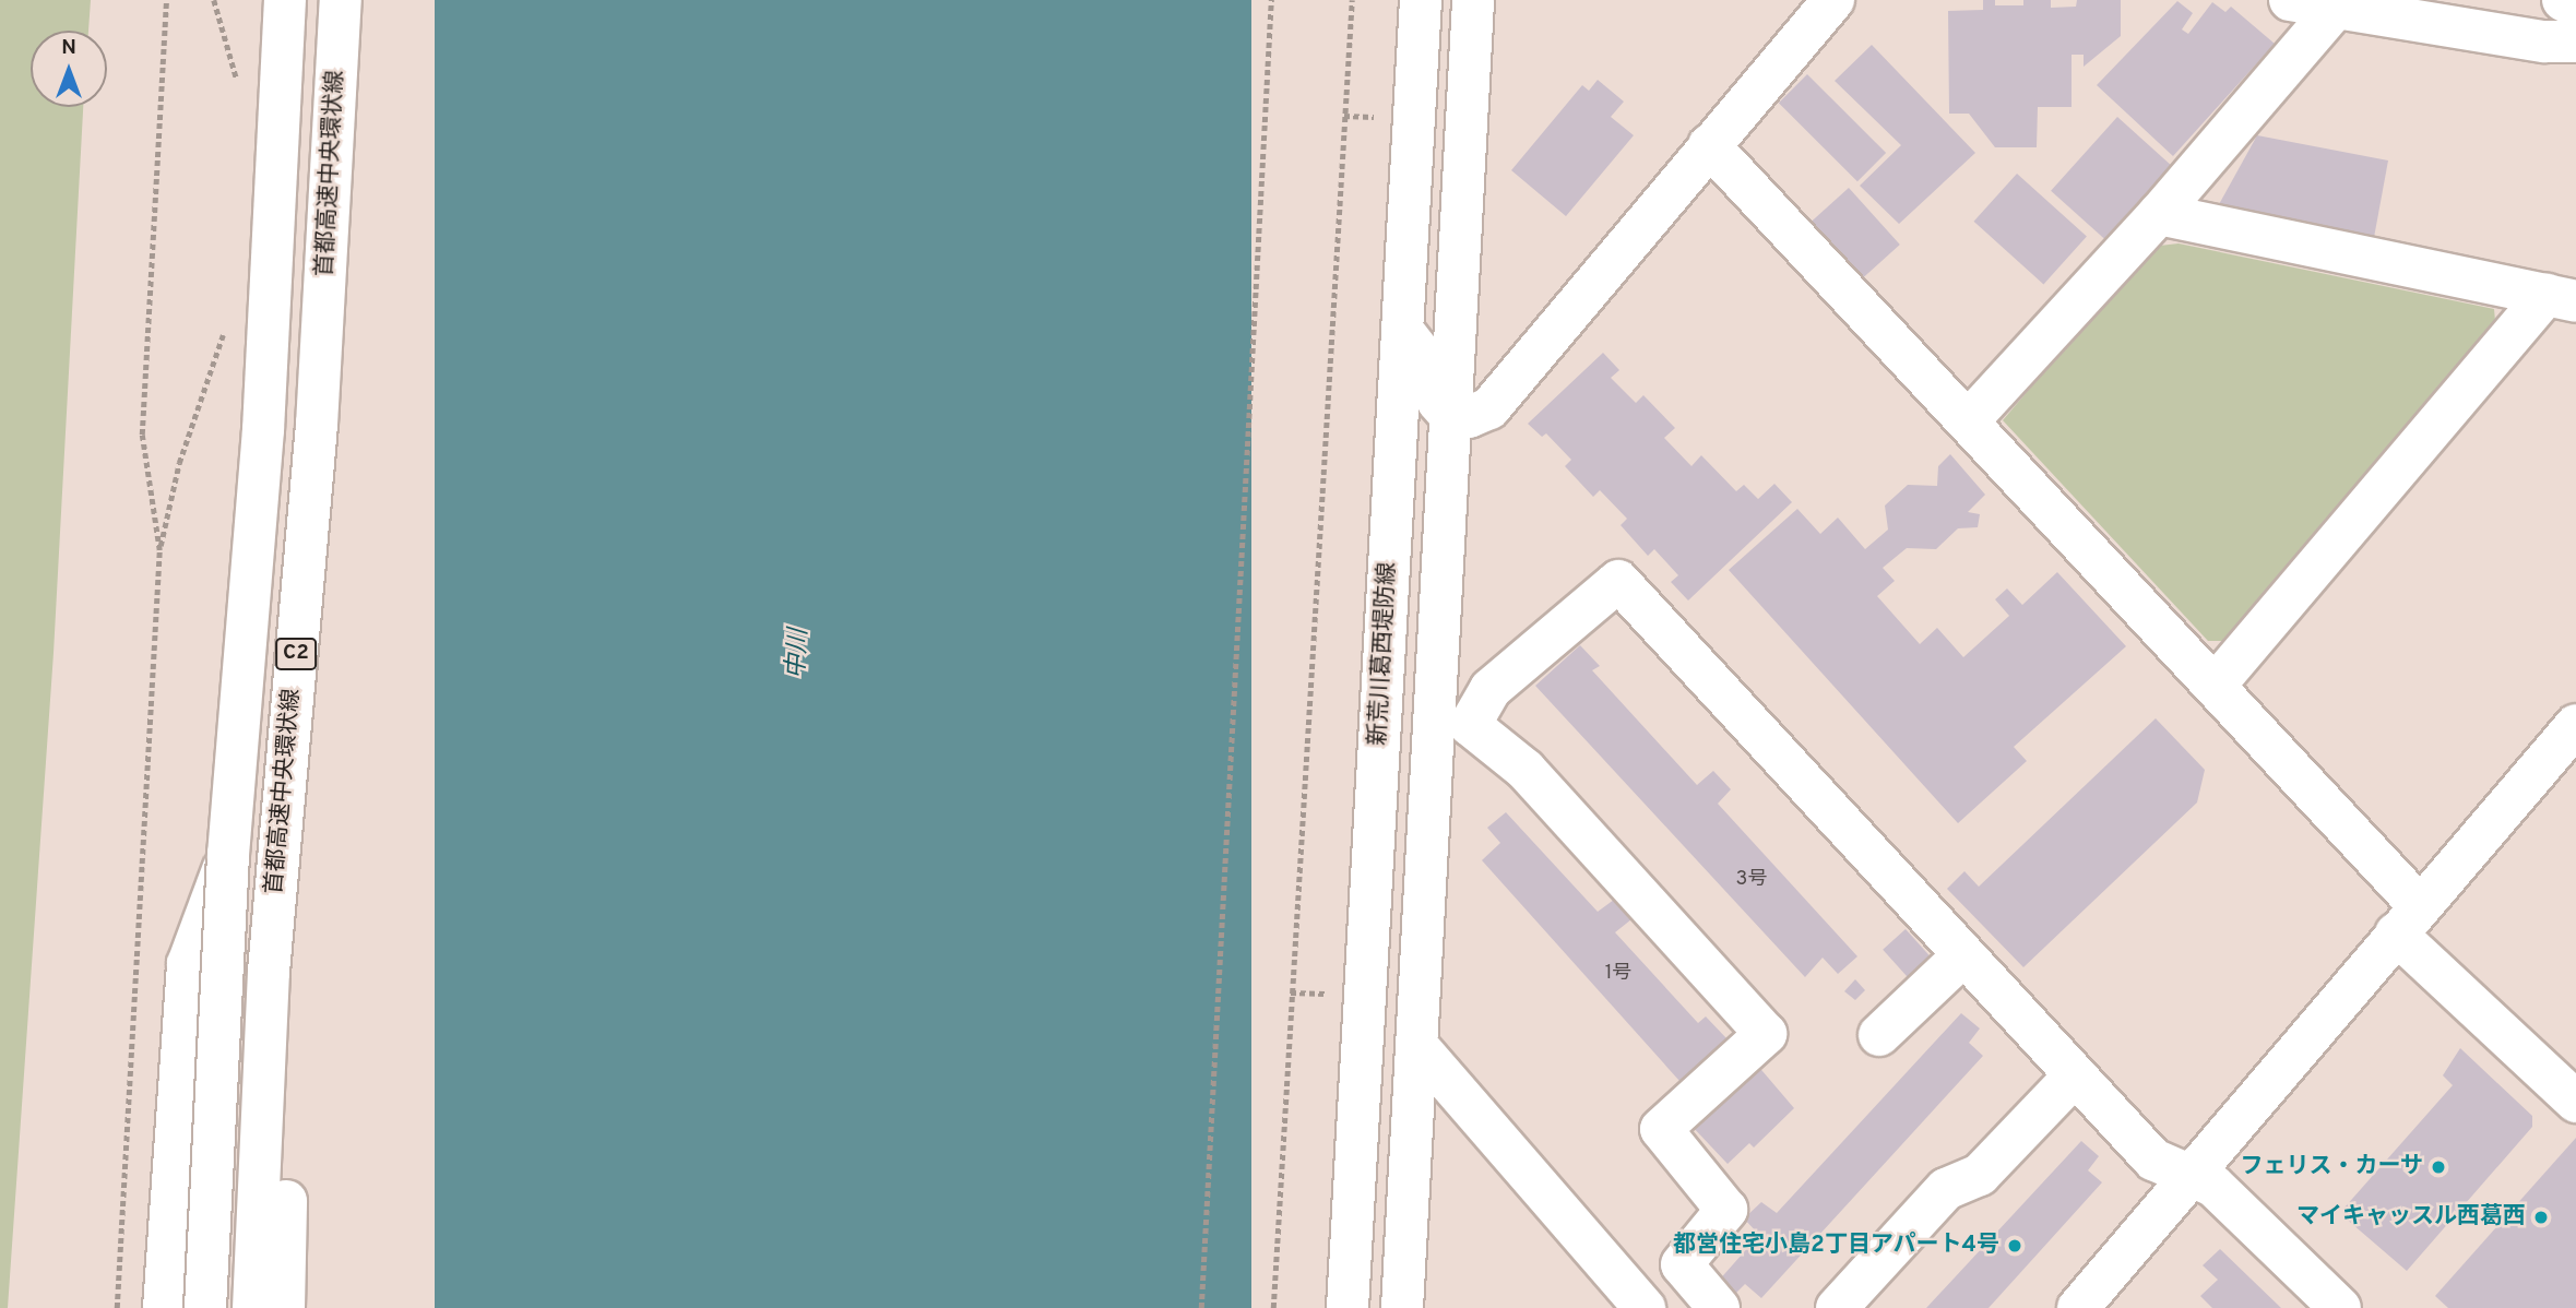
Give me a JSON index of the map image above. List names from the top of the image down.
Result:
{
  "streets": {
    "main road": ["首都高速中央環状線", "C2", "新荒川葛西堤防線"]
  },
  "water": ["中川"],
  "places": ["フェリス・カーサ", "マイキャッスル西葛西", "都営住宅小島2丁目アパート4号"],
  "house_numbers": ["3号", "1号"],
  "north": "top"
}
